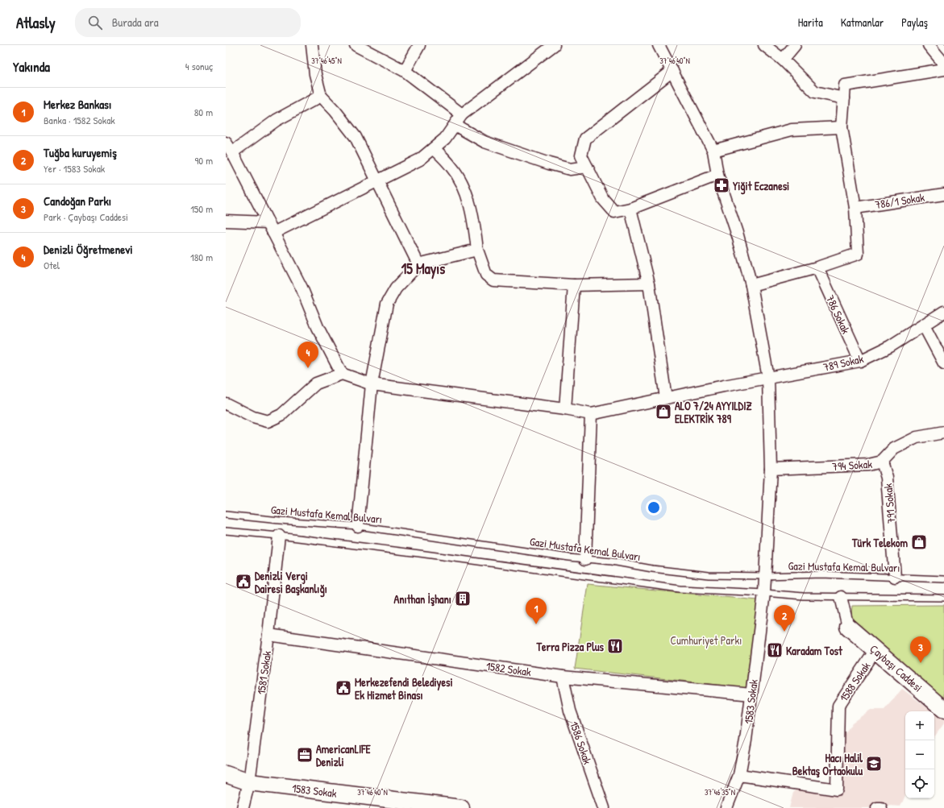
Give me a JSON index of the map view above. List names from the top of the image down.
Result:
{
  "streets": {
    "street": [
      "786/1 Sokak",
      "786 Sokak",
      "789 Sokak",
      "794 Sokak",
      "791 Sokak",
      "Çaybaşı Caddesi",
      "1582 Sokak",
      "1581 Sokak",
      "1588 Sokak",
      "1583 Sokak",
      "1586 Sokak"
    ],
    "lane": ["Gazi Mustafa Kemal Bulvarı"]
  },
  "crossings": [
    ["786 Sokak", "789 Sokak"],
    ["789 Sokak", "1583 Sokak"],
    ["794 Sokak", "791 Sokak"],
    ["794 Sokak", "1583 Sokak"],
    ["791 Sokak", "Gazi Mustafa Kemal Bulvarı"],
    ["Gazi Mustafa Kemal Bulvarı", "1583 Sokak"],
    ["Çaybaşı Caddesi", "1588 Sokak"],
    ["1582 Sokak", "1581 Sokak"],
    ["1582 Sokak", "1583 Sokak"],
    ["1582 Sokak", "1586 Sokak"],
    ["1581 Sokak", "1583 Sokak"],
    ["1588 Sokak", "1583 Sokak"]
  ],
  "districts": ["15 Mayıs"],
  "parks": ["Cumhuriyet Parkı"],
  "places": {
    "pharmacy": ["Yiğit Eczanesi"],
    "shop": ["ALO 7/24 AYYILDIZ ELEKTRİK 789", "Türk Telekom"],
    "public building": ["Denizli Vergi Dairesi Başkanlığı", "Merkezefendi Belediyesi Ek Hizmet Binası"],
    "building": ["Anıthan İşhanı"],
    "restaurant": ["Terra Pizza Plus", "Karadam Tost"],
    "office": ["AmericanLIFE Denizli"],
    "school or university": ["Hacı Halil Bektaş Ortaokulu"]
  },
  "page": {
    "header": "Atlasly",
    "search": "Burada ara",
    "nav": ["Harita", "Katmanlar", "Paylaş"],
    "heading": ["Yakında", "4 sonuç"],
    "list": [
      {
        "mark": "1",
        "name": "Merkez Bankası",
        "note": "Banka · 1582 Sokak",
        "value": "80 m"
      },
      {
        "mark": "2",
        "name": "Tuğba kuruyemiş",
        "note": "Yer · 1583 Sokak",
        "value": "90 m"
      },
      {
        "mark": "3",
        "name": "Candoğan Parkı",
        "note": "Park · Çaybaşı Caddesi",
        "value": "150 m"
      },
      {
        "mark": "4",
        "name": "Denizli Öğretmenevi",
        "note": "Otel",
        "value": "180 m"
      }
    ],
    "pins": [
      "4",
      "1",
      "2",
      "3"
    ],
    "map_buttons": ["+", "−"]
  },
  "coordinates": ["37°46'45\"N", "37°46'40\"N", "37°46'35\"N"]
}
